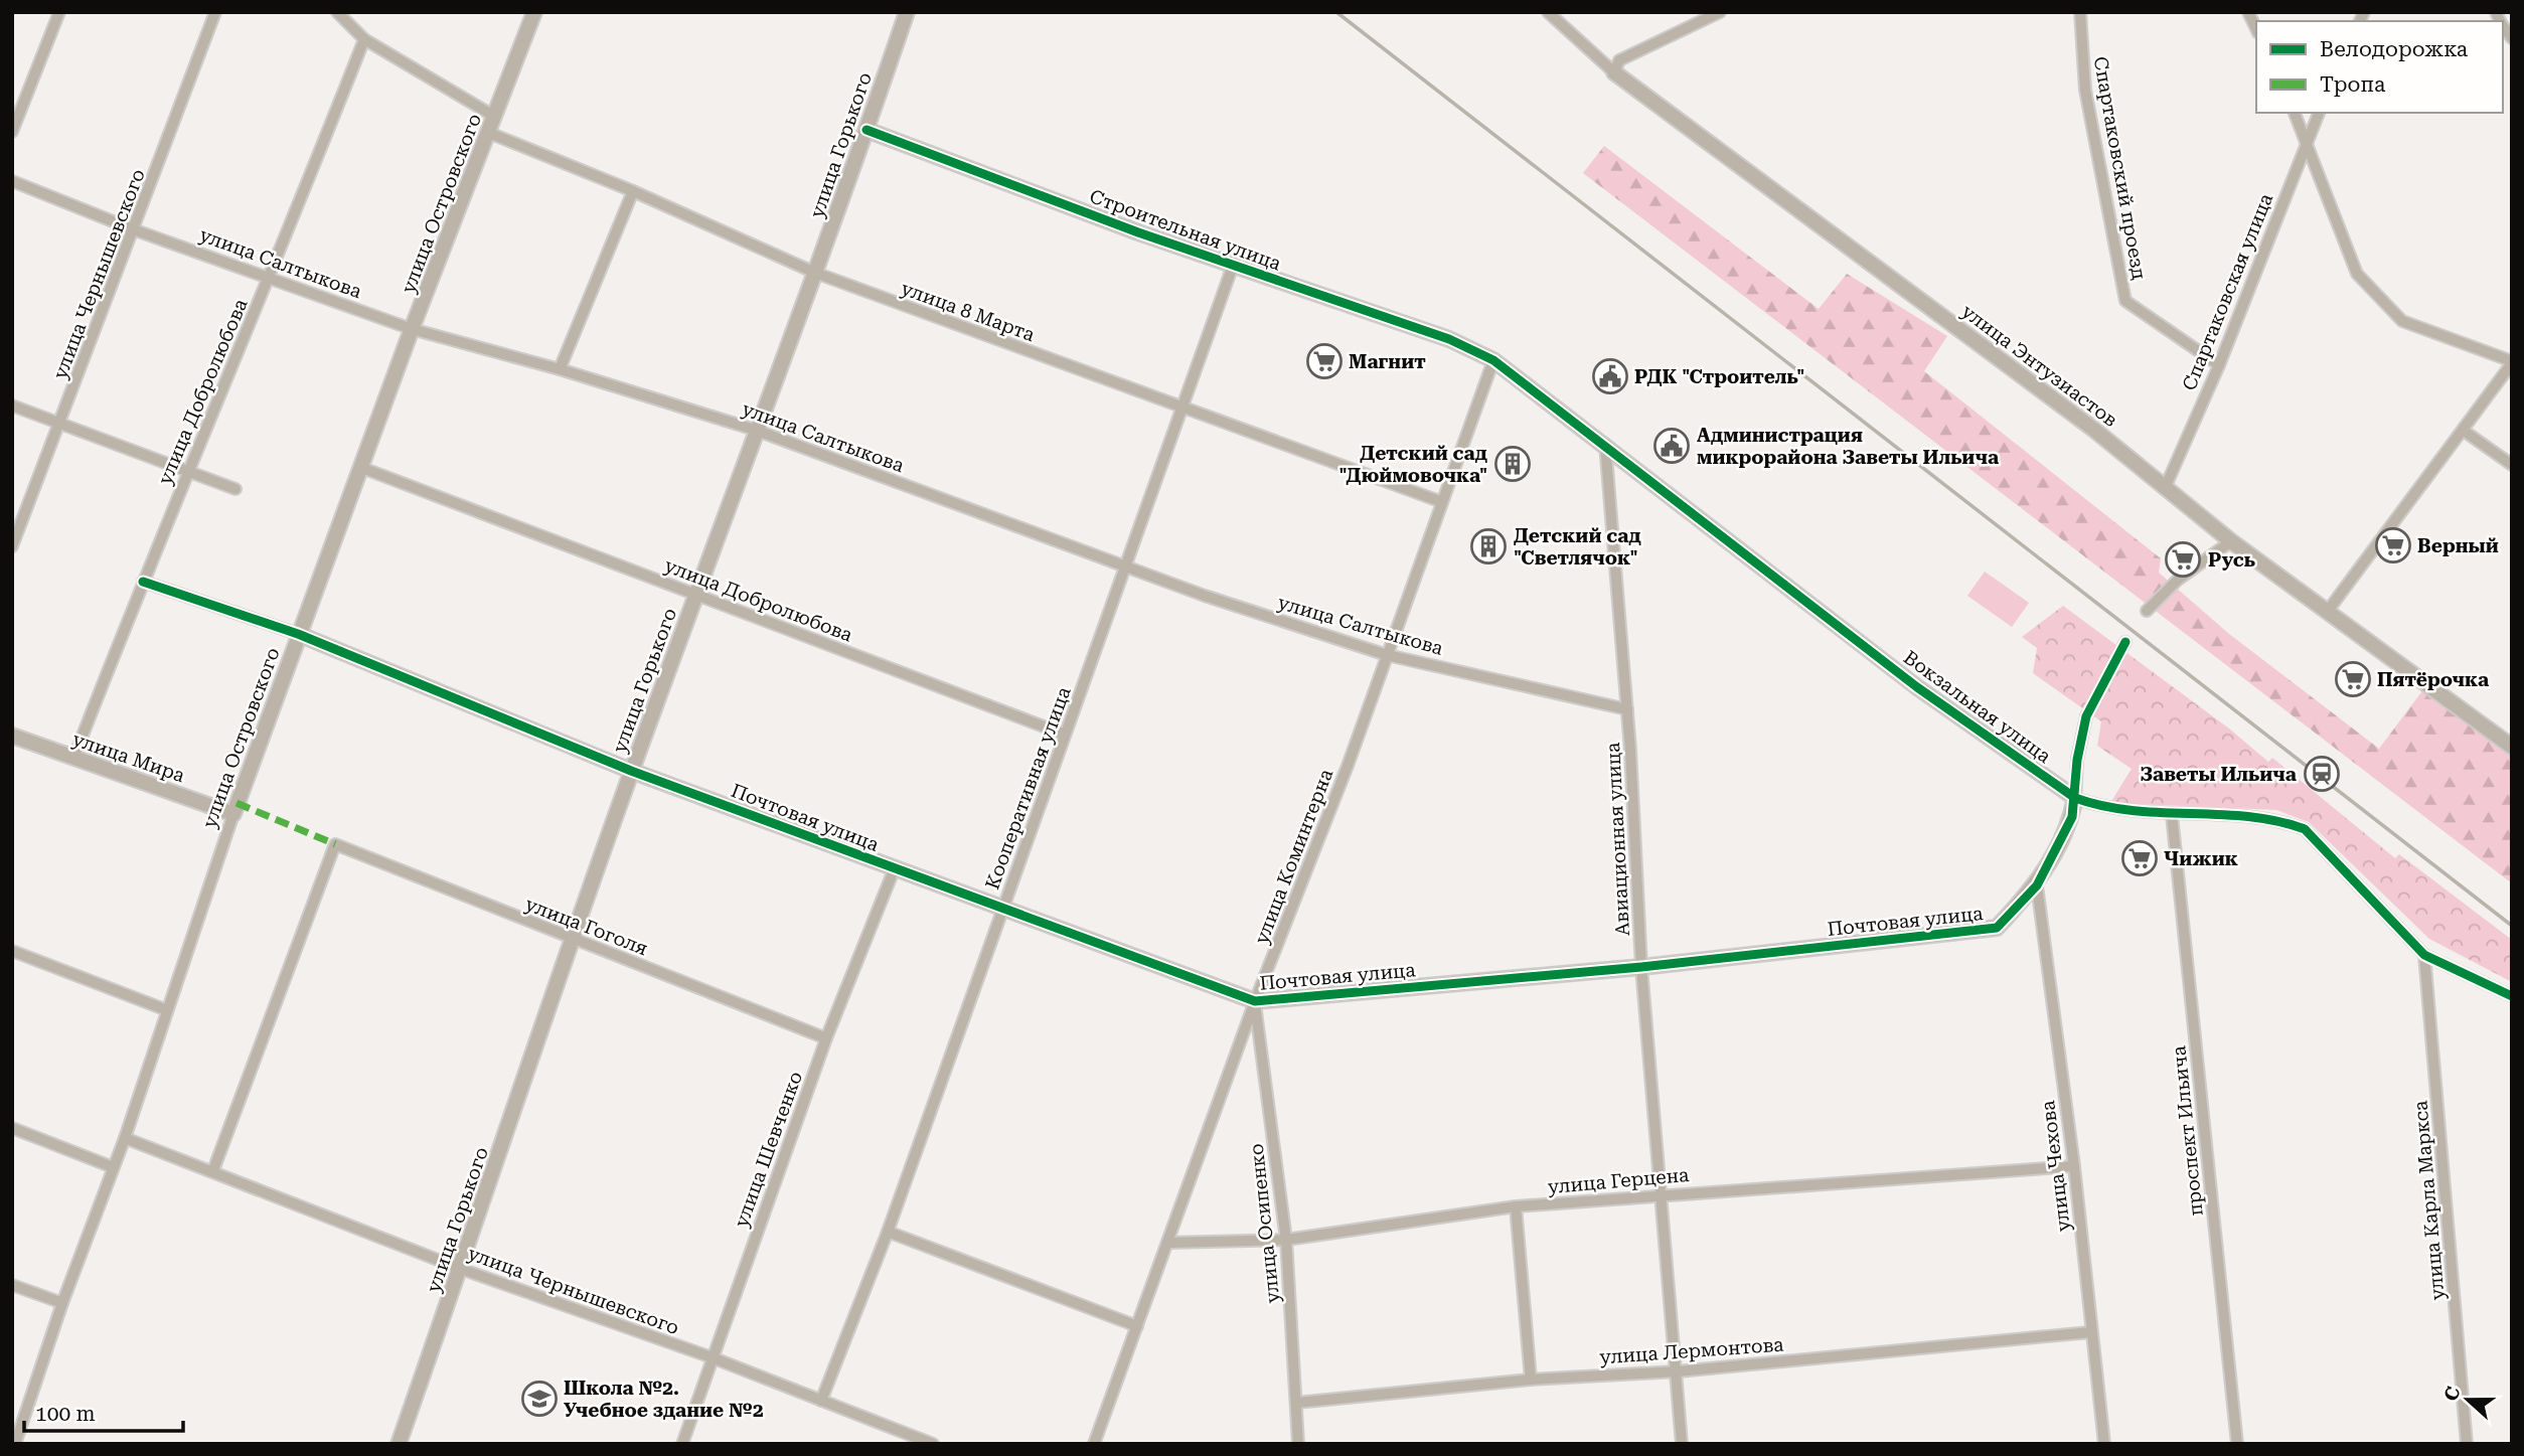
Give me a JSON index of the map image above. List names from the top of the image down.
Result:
{
  "streets": {
    "street": [
      "улица Горького",
      "Спартаковский проезд",
      "улица Островского",
      "Строительная улица",
      "улица Салтыкова",
      "улица Чернышевского",
      "Спартаковская улица",
      "улица 8 Марта",
      "улица Энтузиастов",
      "улица Добролюбова",
      "Вокзальная улица",
      "улица Мира",
      "Кооперативная улица",
      "Почтовая улица",
      "Авиационная улица",
      "улица Коминтерна",
      "улица Гоголя",
      "проспект Ильича",
      "улица Шевченко",
      "улица Чехова",
      "улица Герцена",
      "улица Карла Маркса",
      "улица Осипенко",
      "улица Лермонтова"
    ]
  },
  "crossings": [
    ["улица Горького", "Строительная улица"],
    ["улица Горького", "улица Салтыкова"],
    ["улица Горького", "улица Чернышевского"],
    ["улица Горького", "улица 8 Марта"],
    ["улица Горького", "улица Добролюбова"],
    ["улица Горького", "Почтовая улица"],
    ["улица Горького", "улица Гоголя"],
    ["Спартаковский проезд", "Спартаковская улица"],
    ["улица Островского", "улица Салтыкова"],
    ["улица Островского", "улица Чернышевского"],
    ["улица Островского", "улица 8 Марта"],
    ["улица Островского", "улица Добролюбова"],
    ["улица Островского", "улица Мира"],
    ["улица Островского", "Почтовая улица"],
    ["Строительная улица", "Вокзальная улица"],
    ["Строительная улица", "Кооперативная улица"],
    ["Строительная улица", "улица Коминтерна"],
    ["улица Салтыкова", "улица Чернышевского"],
    ["улица Салтыкова", "улица Добролюбова"],
    ["улица Салтыкова", "Кооперативная улица"],
    ["улица Салтыкова", "Авиационная улица"],
    ["улица Салтыкова", "улица Коминтерна"],
    ["улица Чернышевского", "Кооперативная улица"],
    ["улица Чернышевского", "улица Гоголя"],
    ["улица Чернышевского", "улица Шевченко"],
    ["Спартаковская улица", "улица Энтузиастов"],
    ["улица 8 Марта", "Кооперативная улица"],
    ["улица 8 Марта", "улица Коминтерна"],
    ["улица Добролюбова", "улица Мира"],
    ["улица Добролюбова", "Кооперативная улица"],
    ["Вокзальная улица", "Почтовая улица"],
    ["Вокзальная улица", "Авиационная улица"],
    ["Вокзальная улица", "улица Коминтерна"],
    ["Вокзальная улица", "проспект Ильича"],
    ["Вокзальная улица", "улица Карла Маркса"],
    ["Кооперативная улица", "Почтовая улица"],
    ["Почтовая улица", "Авиационная улица"],
    ["Почтовая улица", "улица Коминтерна"],
    ["Почтовая улица", "улица Шевченко"],
    ["Почтовая улица", "улица Чехова"],
    ["Почтовая улица", "улица Осипенко"],
    ["Авиационная улица", "улица Герцена"],
    ["Авиационная улица", "улица Лермонтова"],
    ["улица Коминтерна", "улица Герцена"],
    ["улица Коминтерна", "улица Осипенко"],
    ["улица Гоголя", "улица Шевченко"],
    ["улица Чехова", "улица Герцена"],
    ["улица Чехова", "улица Лермонтова"],
    ["улица Герцена", "улица Осипенко"],
    ["улица Осипенко", "улица Лермонтова"]
  ],
  "places": {
    "supermarket": [
      "Магнит",
      "Верный",
      "Русь",
      "Пятёрочка",
      "Чижик"
    ],
    "public building": ["РДК \"Строитель\"", "Администрация микрорайона Заветы Ильича"],
    "building": ["Детский сад \"Дюймовочка\"", "Детский сад \"Светлячок\""],
    "station": ["Заветы Ильича"],
    "school or university": ["Школа №2. Учебное здание №2"]
  },
  "legend": ["Велодорожка", "Тропа"],
  "scale_bar": "100 m",
  "north": "left"
}
